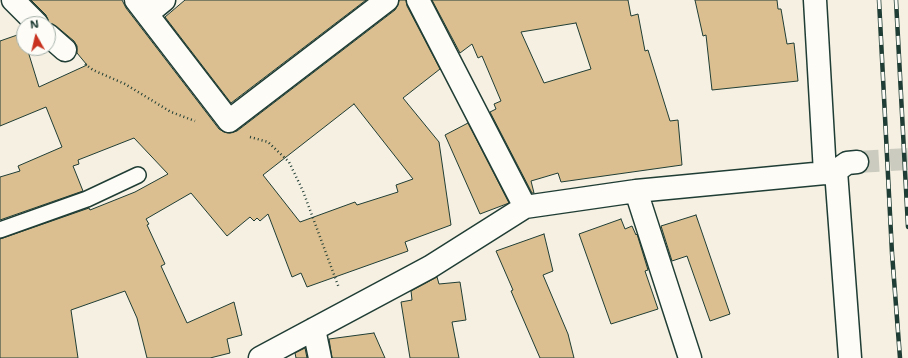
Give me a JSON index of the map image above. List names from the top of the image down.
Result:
{
  "north": "top"
}
